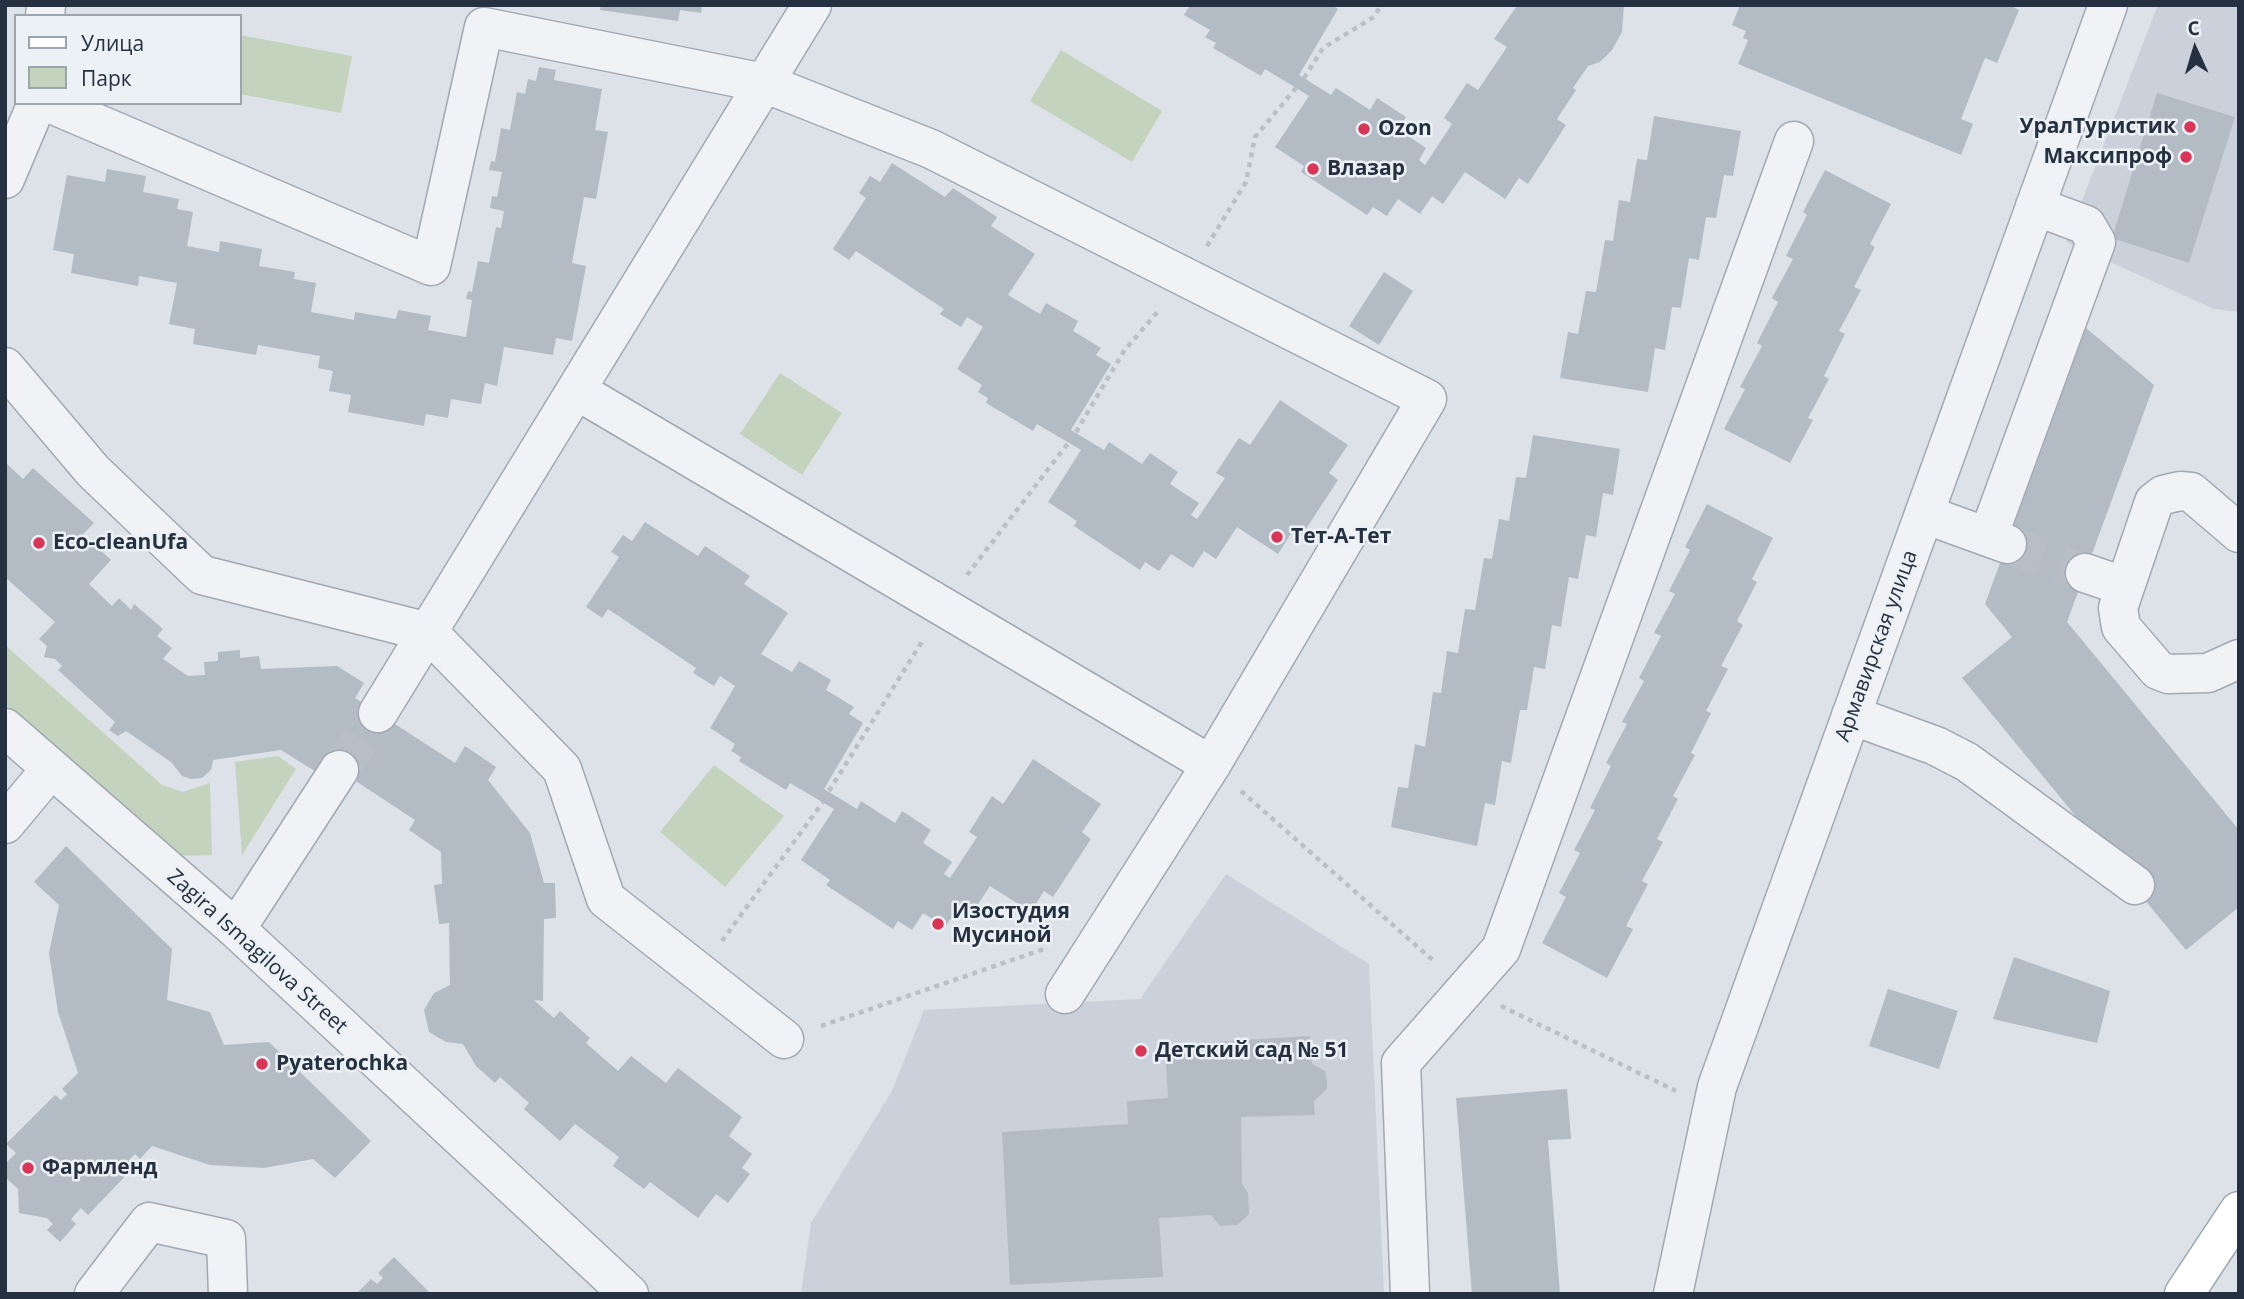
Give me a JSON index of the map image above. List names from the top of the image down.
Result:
{
  "streets": {
    "street": ["Армавирская улица", "Zagira Ismagilova Street"]
  },
  "places": [
    "УралТуристик",
    "Ozon",
    "Максипроф",
    "Влазар",
    "Тет-А-Тет",
    "Eco-cleanUfa",
    "Изостудия Мусиной",
    "Детский сад № 51",
    "Pyaterochka",
    "Фармленд"
  ],
  "legend": ["Улица", "Парк"],
  "north": "top"
}
